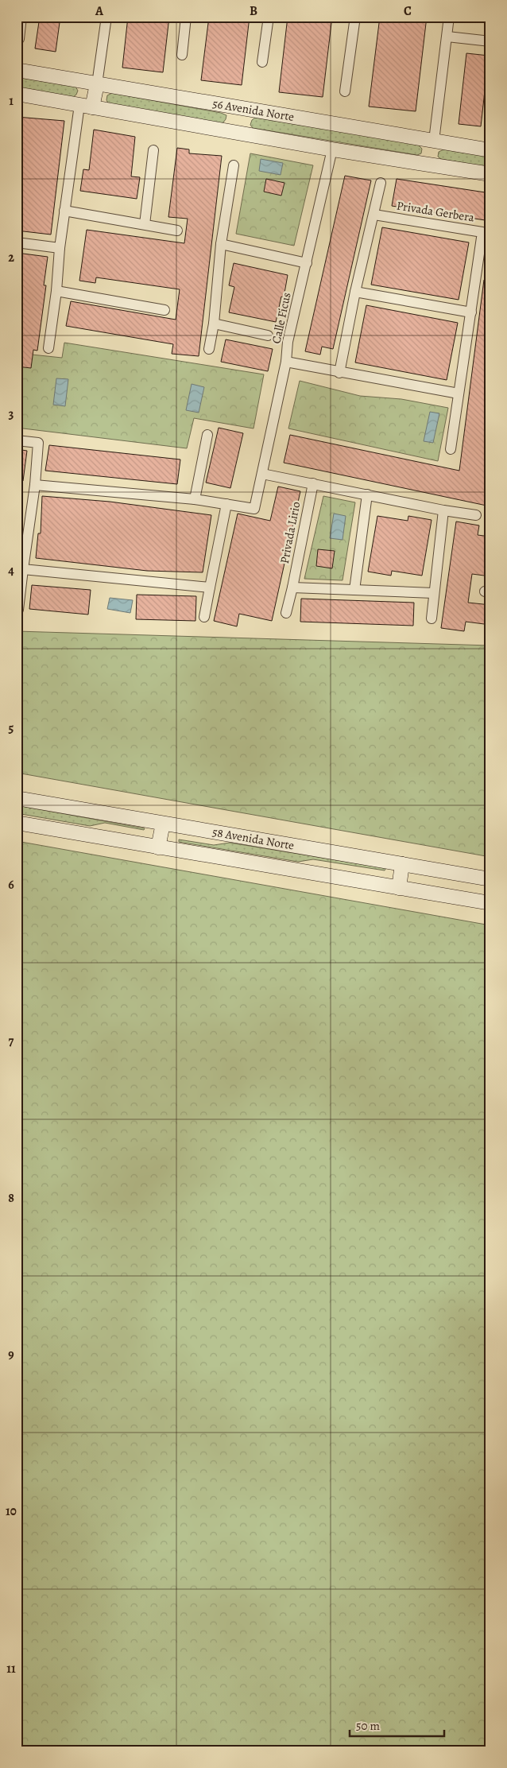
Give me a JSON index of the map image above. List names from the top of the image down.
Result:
{
  "streets": {
    "main road": ["56 Avenida Norte", "58 Avenida Norte"],
    "street": ["Privada Gerbera", "Calle Ficus", "Privada Lirio"]
  },
  "crossings": [
    ["56 Avenida Norte", "Calle Ficus"]
  ],
  "scale_bar": "50 m",
  "grid": {
    "columns": ["A", "B", "C"],
    "rows": [
      "1",
      "2",
      "3",
      "4",
      "5",
      "6",
      "7",
      "8",
      "9",
      "10",
      "11"
    ]
  }
}
